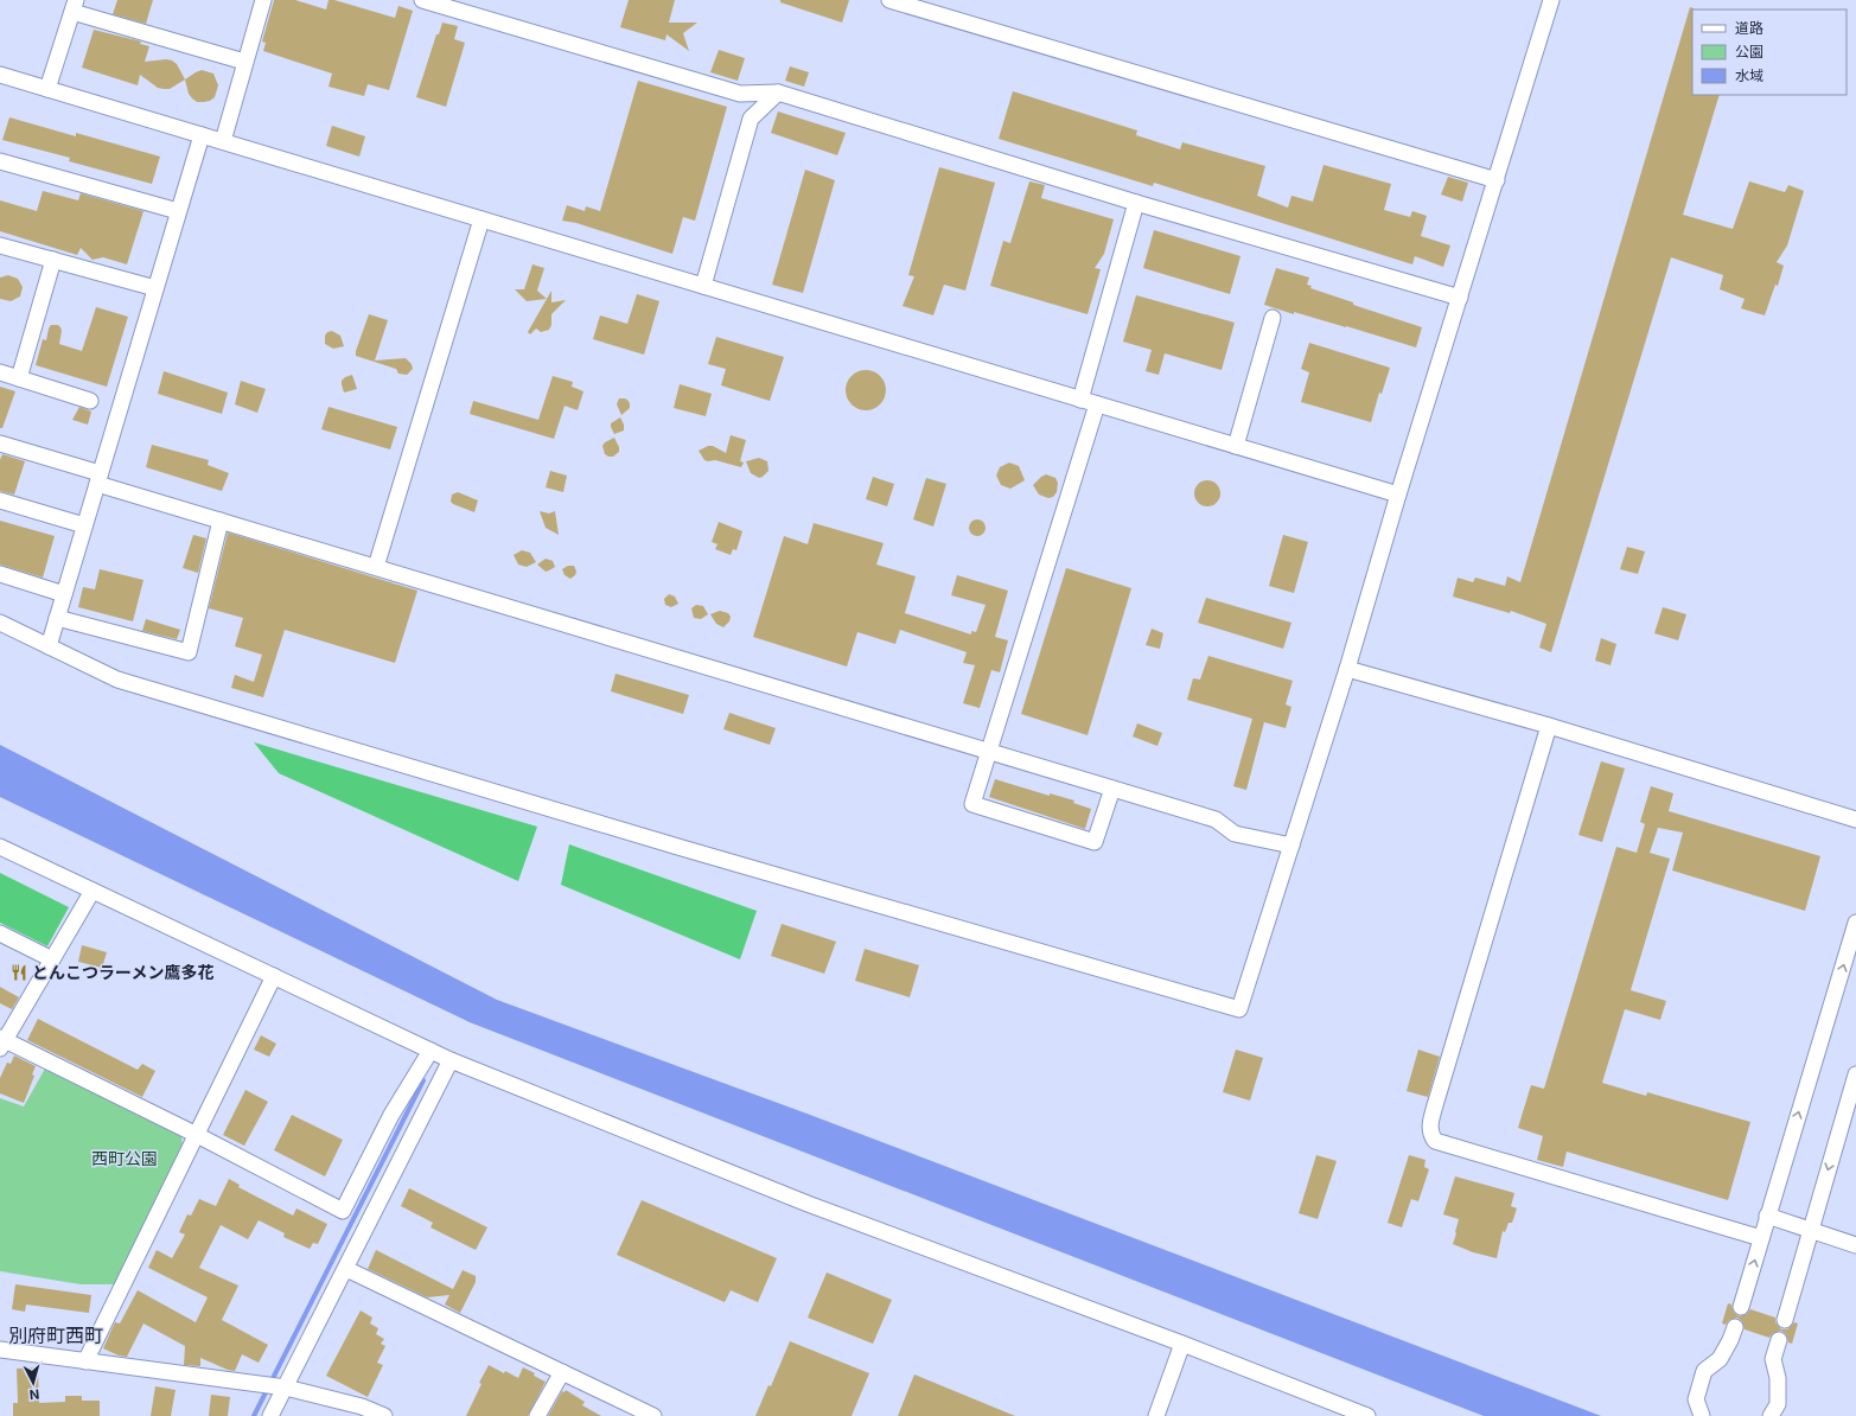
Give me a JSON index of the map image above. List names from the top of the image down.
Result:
{
  "districts": ["別府町西町"],
  "parks": ["西町公園"],
  "places": {
    "restaurant": ["とんこつラーメン鷹多花"]
  },
  "legend": ["道路", "公園", "水域"],
  "north": "bottom"
}
